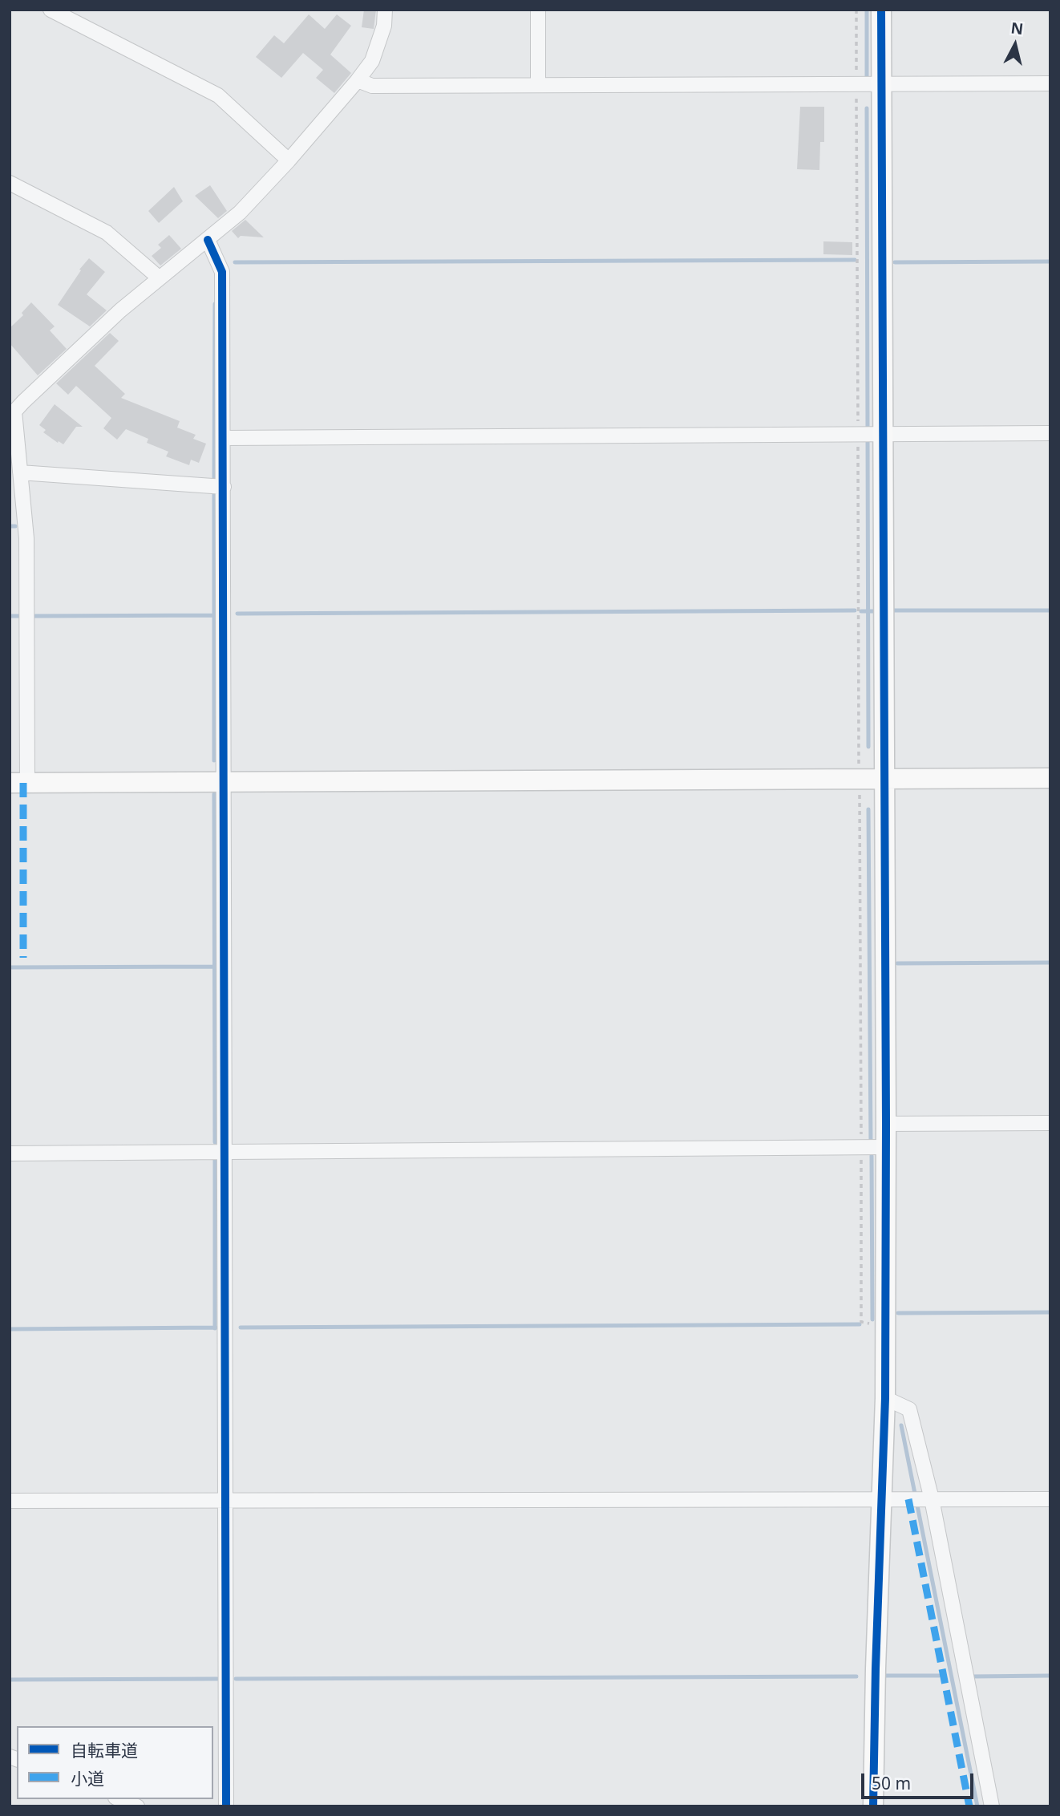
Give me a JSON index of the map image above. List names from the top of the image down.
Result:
{
  "legend": ["自転車道", "小道"],
  "scale_bar": "50 m",
  "north": "top"
}
